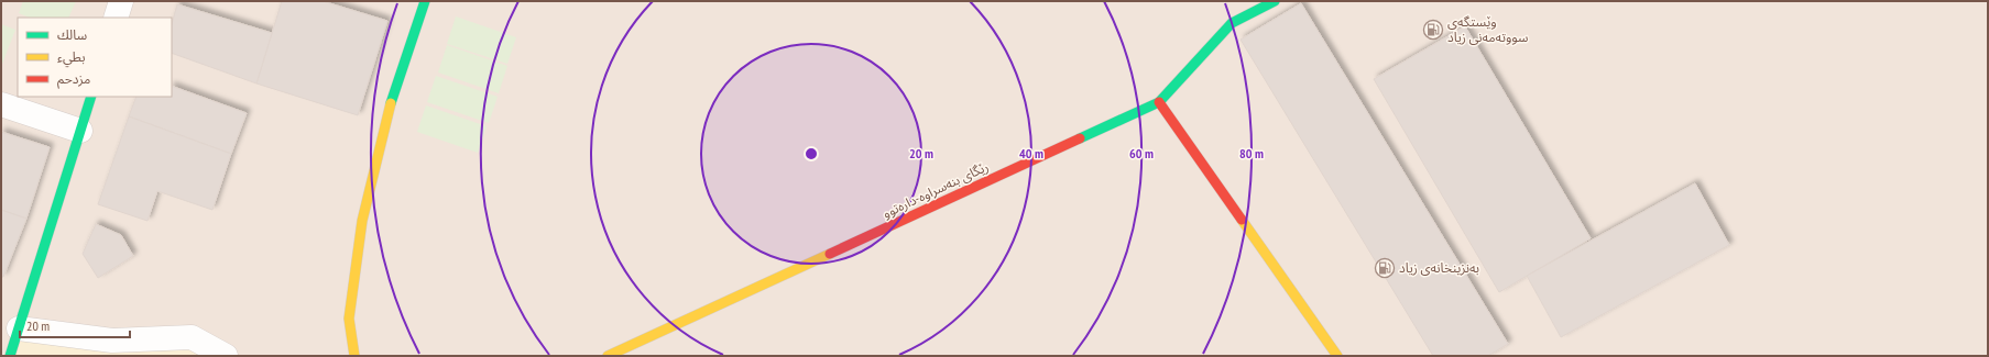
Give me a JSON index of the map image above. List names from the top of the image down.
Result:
{
  "streets": {
    "street": ["رێگای بنەسراوە-دارەتوو"]
  },
  "places": {
    "fuel station": ["وێستگەی سووتەمەنی زیاد", "بەنزینخانەی زیاد"]
  },
  "legend": ["سالك", "بطيء", "مزدحم"],
  "scale_bar": "20 m",
  "rings": [
    "20 m",
    "40 m",
    "60 m",
    "80 m"
  ]
}
